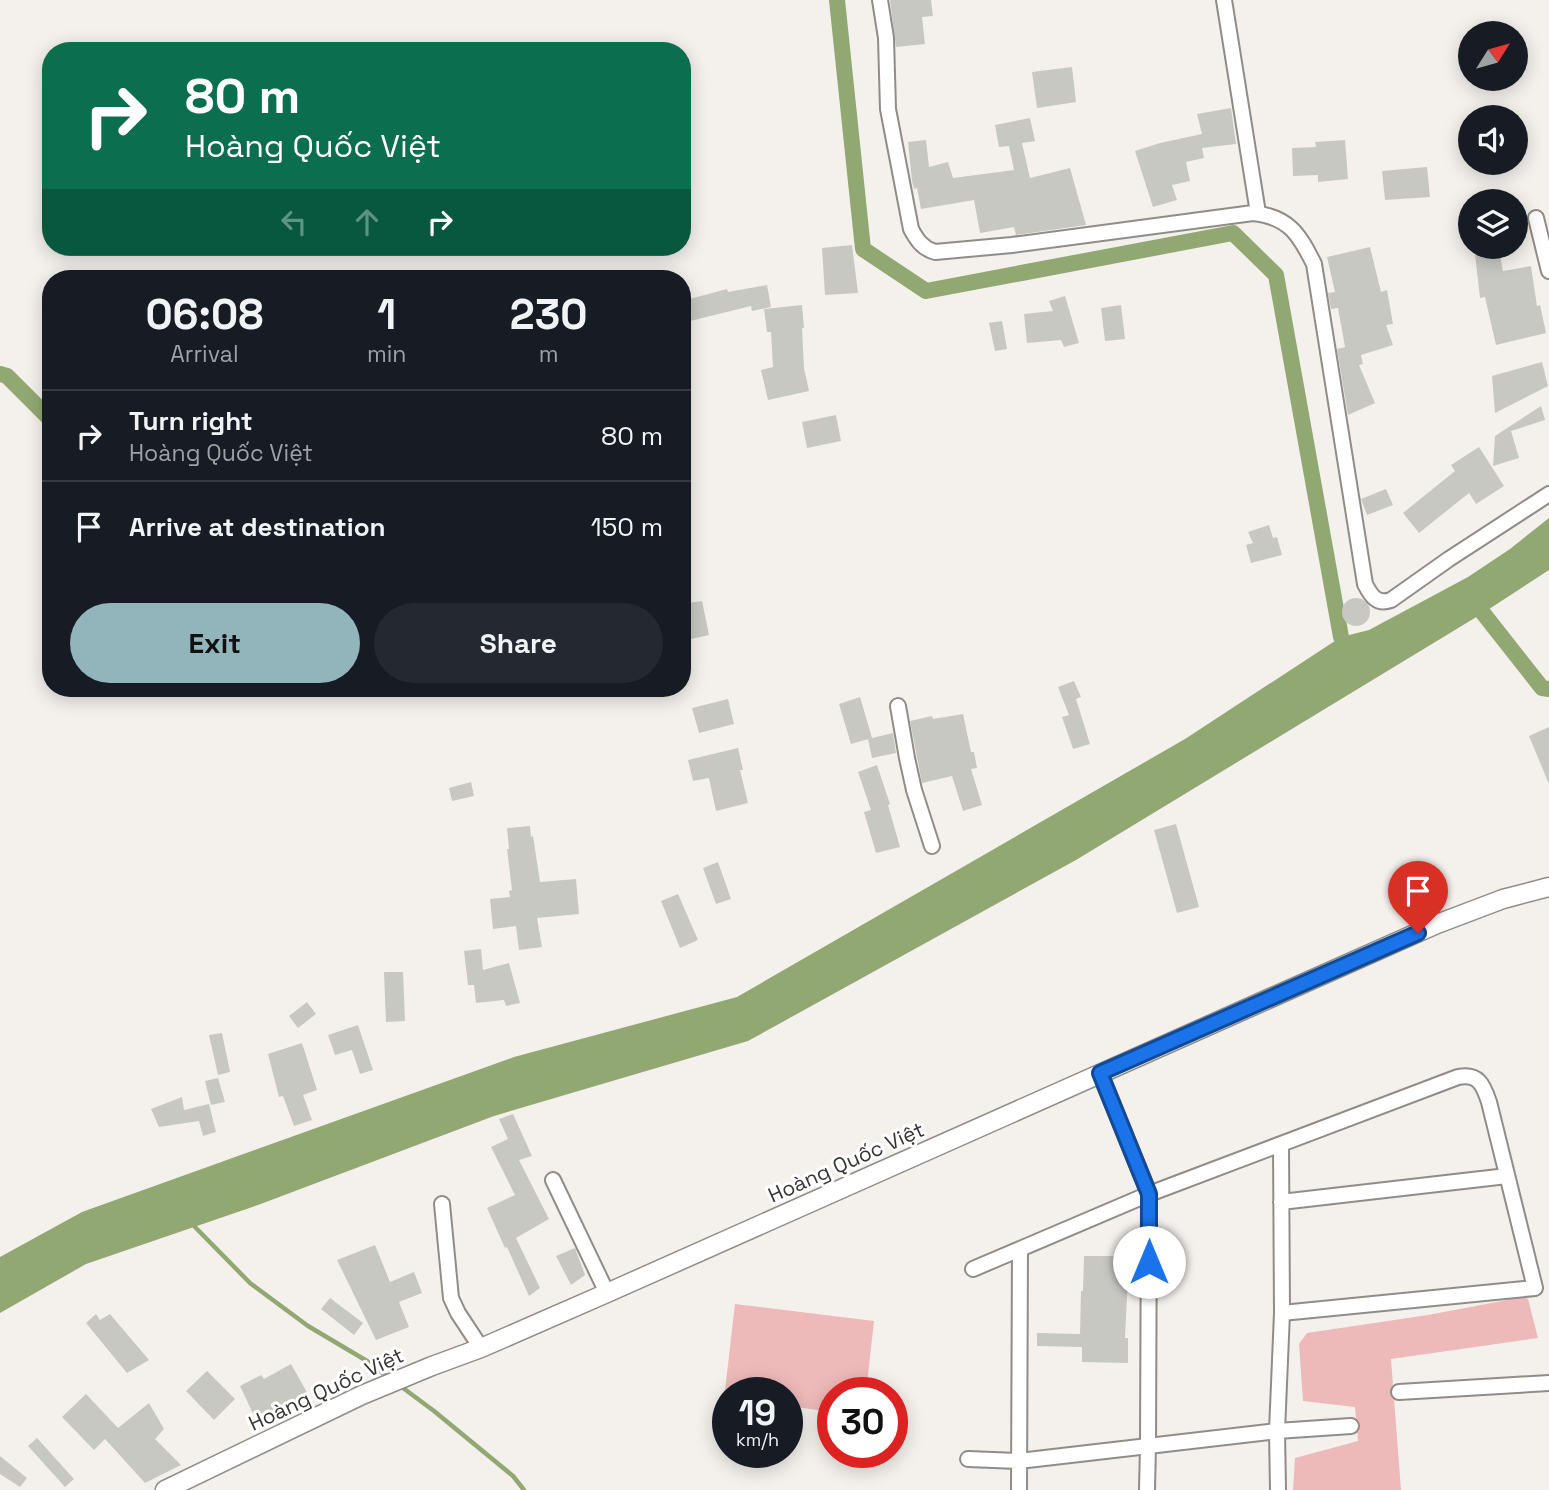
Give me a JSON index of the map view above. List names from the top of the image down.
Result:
{
  "streets": {
    "street": ["Hoàng Quốc Việt"]
  },
  "north": "top right",
  "page": {
    "turn": ["80 m", "Hoàng Quốc Việt"],
    "eta": [
      "06:08",
      "Arrival",
      "1",
      "min",
      "230",
      "m"
    ],
    "list": [
      {
        "name": "Turn right",
        "note": "Hoàng Quốc Việt",
        "value": "80 m"
      },
      {
        "name": "Arrive at destination",
        "value": "150 m"
      }
    ],
    "buttons": ["Exit", "Share"],
    "speed": "19 km/h",
    "limit": "30"
  }
}
